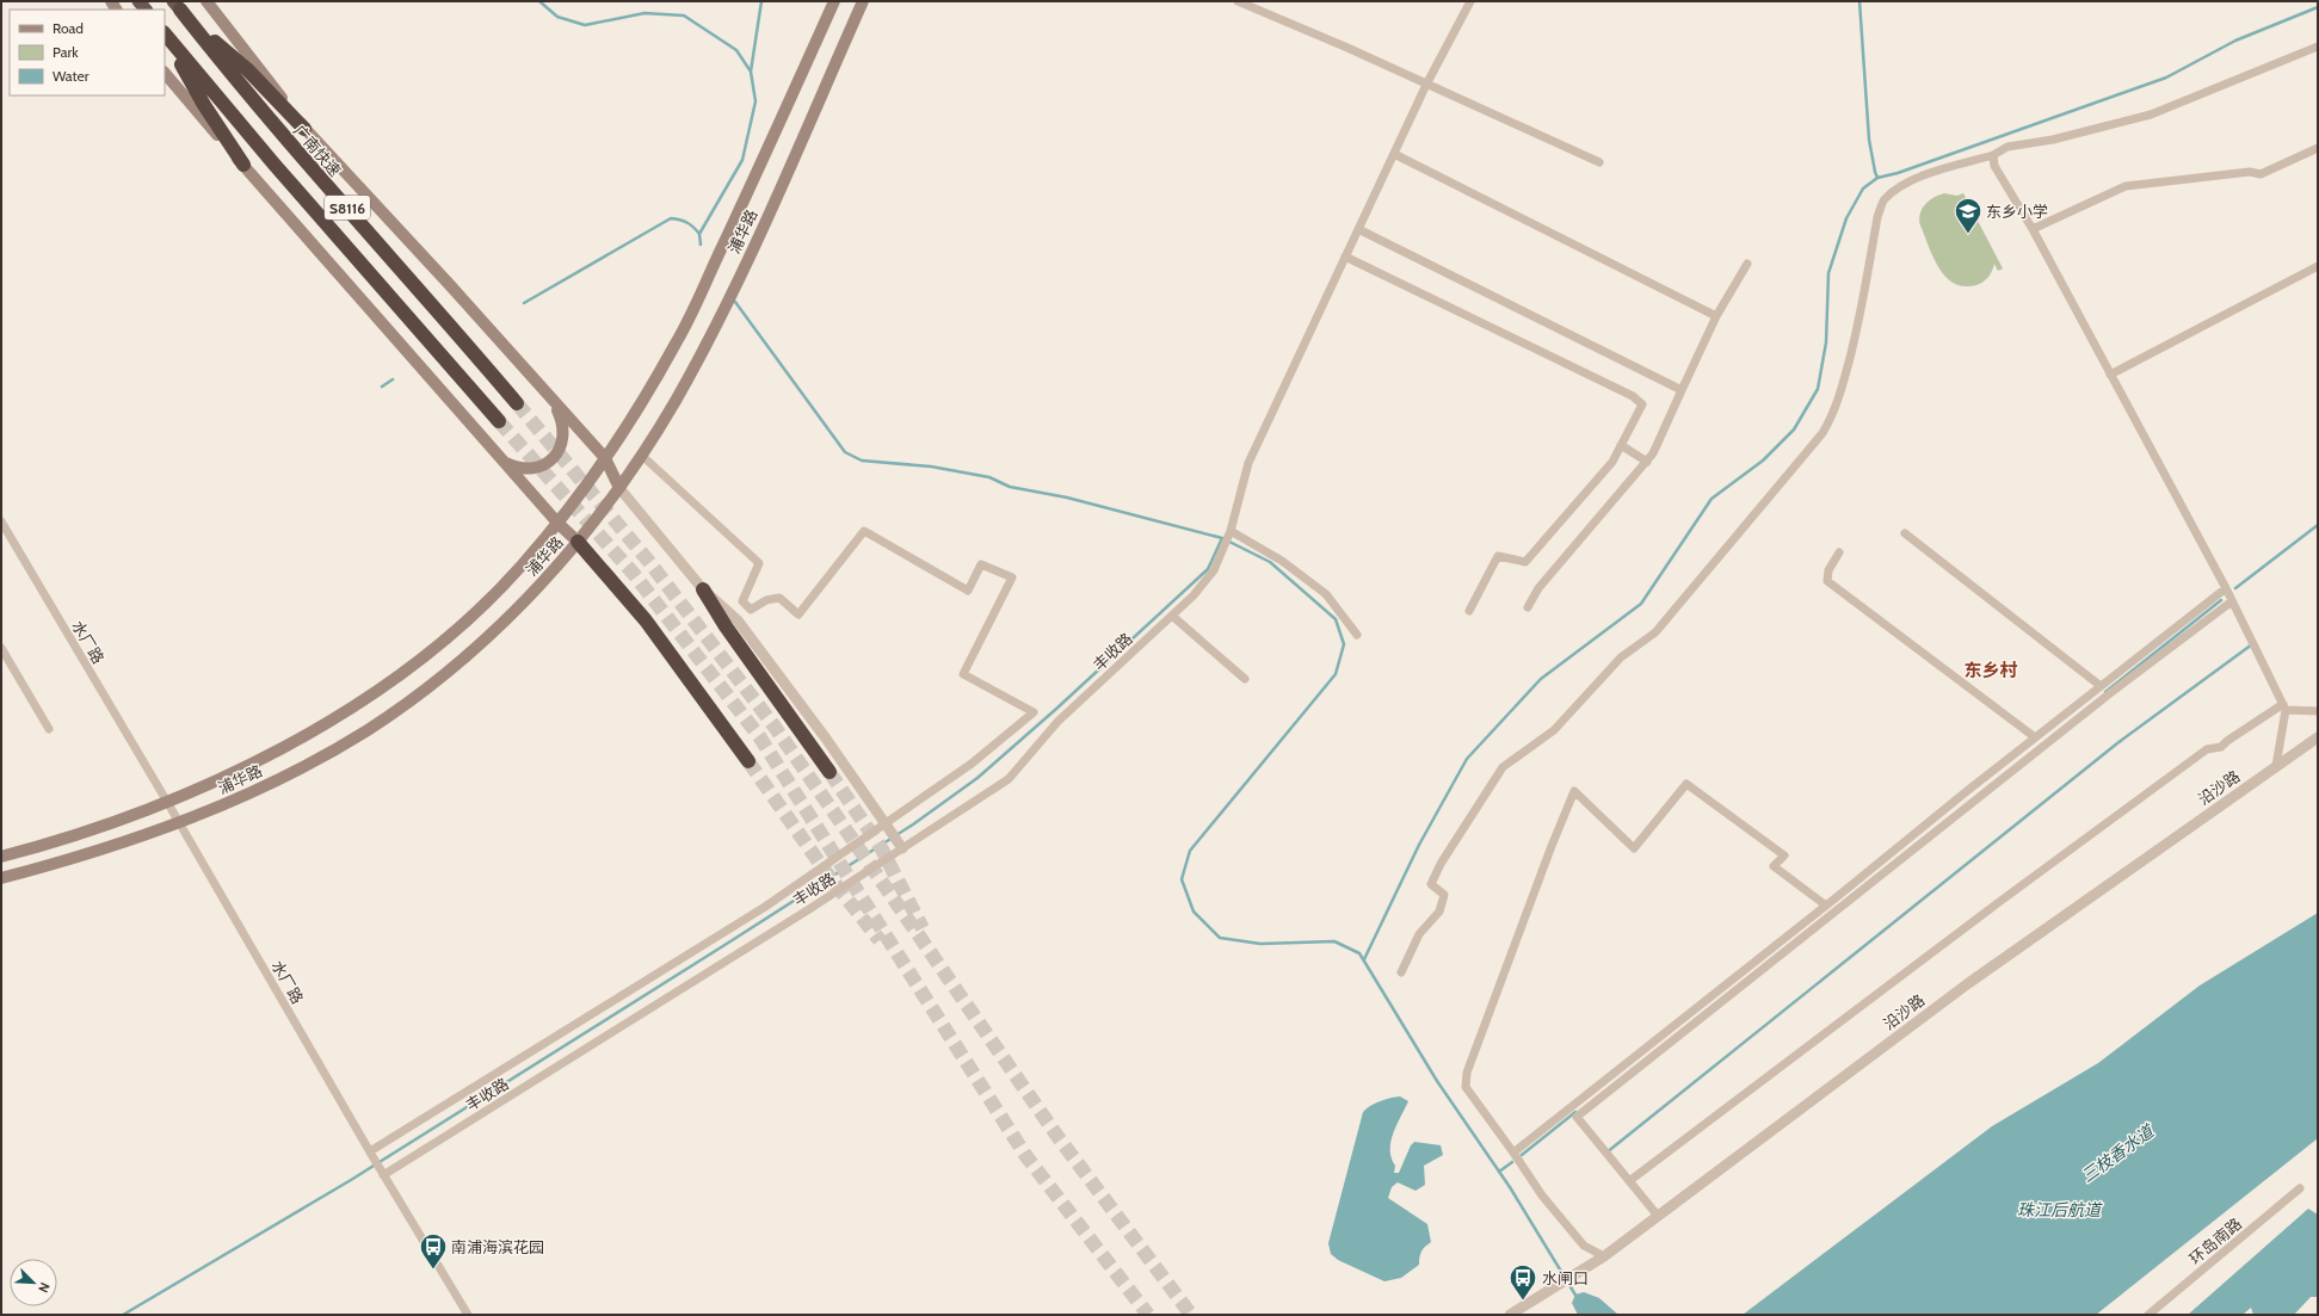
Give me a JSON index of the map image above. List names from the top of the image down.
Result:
{
  "streets": {
    "highway": ["广南快速", "S8116"],
    "main road": ["浦华路"],
    "street": [
      "水厂路",
      "丰收路",
      "沿沙路",
      "环岛南路"
    ]
  },
  "crossings": [
    ["浦华路", "水厂路"],
    ["水厂路", "丰收路"]
  ],
  "districts": ["东乡村"],
  "water": ["三枝香水道", "珠江后航道"],
  "places": {
    "school or university": ["东乡小学"],
    "bus stop": ["南浦海滨花园", "水闸口"]
  },
  "legend": ["Road", "Park", "Water"],
  "north": "bottom right"
}
